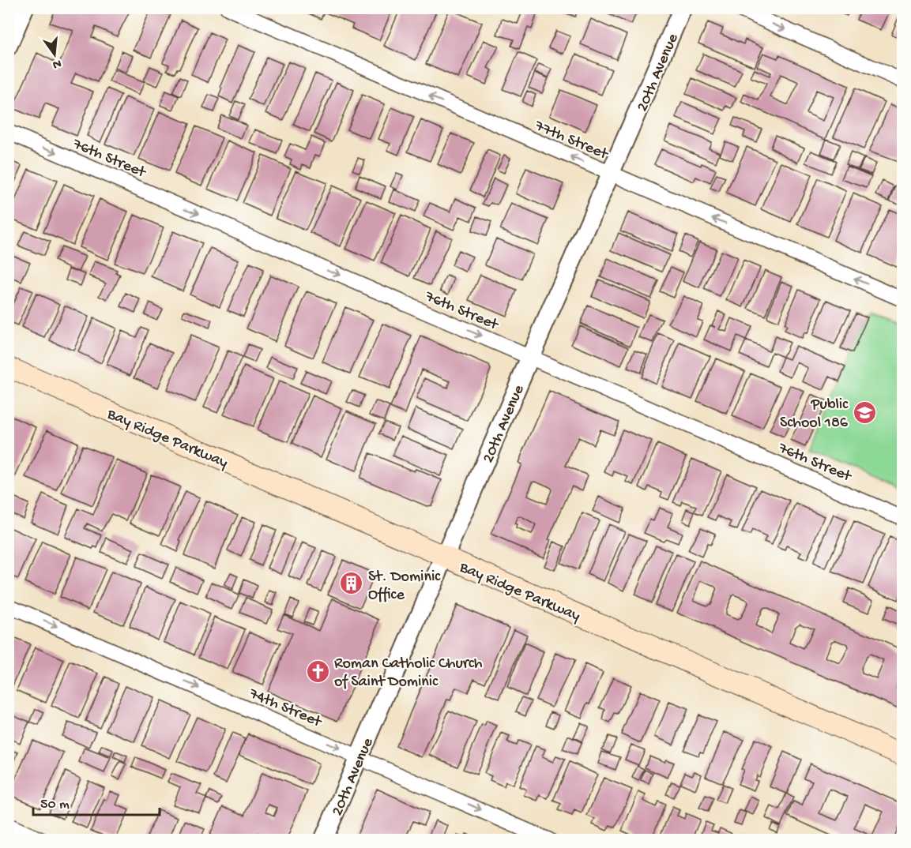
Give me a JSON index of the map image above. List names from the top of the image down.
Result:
{
  "streets": {
    "main road": ["Bay Ridge Parkway"],
    "street": [
      "20th Avenue",
      "77th Street",
      "76th Street",
      "74th Street"
    ]
  },
  "crossings": [
    ["20th Avenue", "77th Street"],
    ["20th Avenue", "76th Street"],
    ["20th Avenue", "Bay Ridge Parkway"],
    ["20th Avenue", "74th Street"]
  ],
  "one_way": ["77th Street", "76th Street", "74th Street"],
  "places": {
    "school or university": ["Public School 186"],
    "building": ["St. Dominic Office"],
    "church": ["Roman Catholic Church of Saint Dominic"]
  },
  "scale_bar": "50 m",
  "north": "bottom"
}
